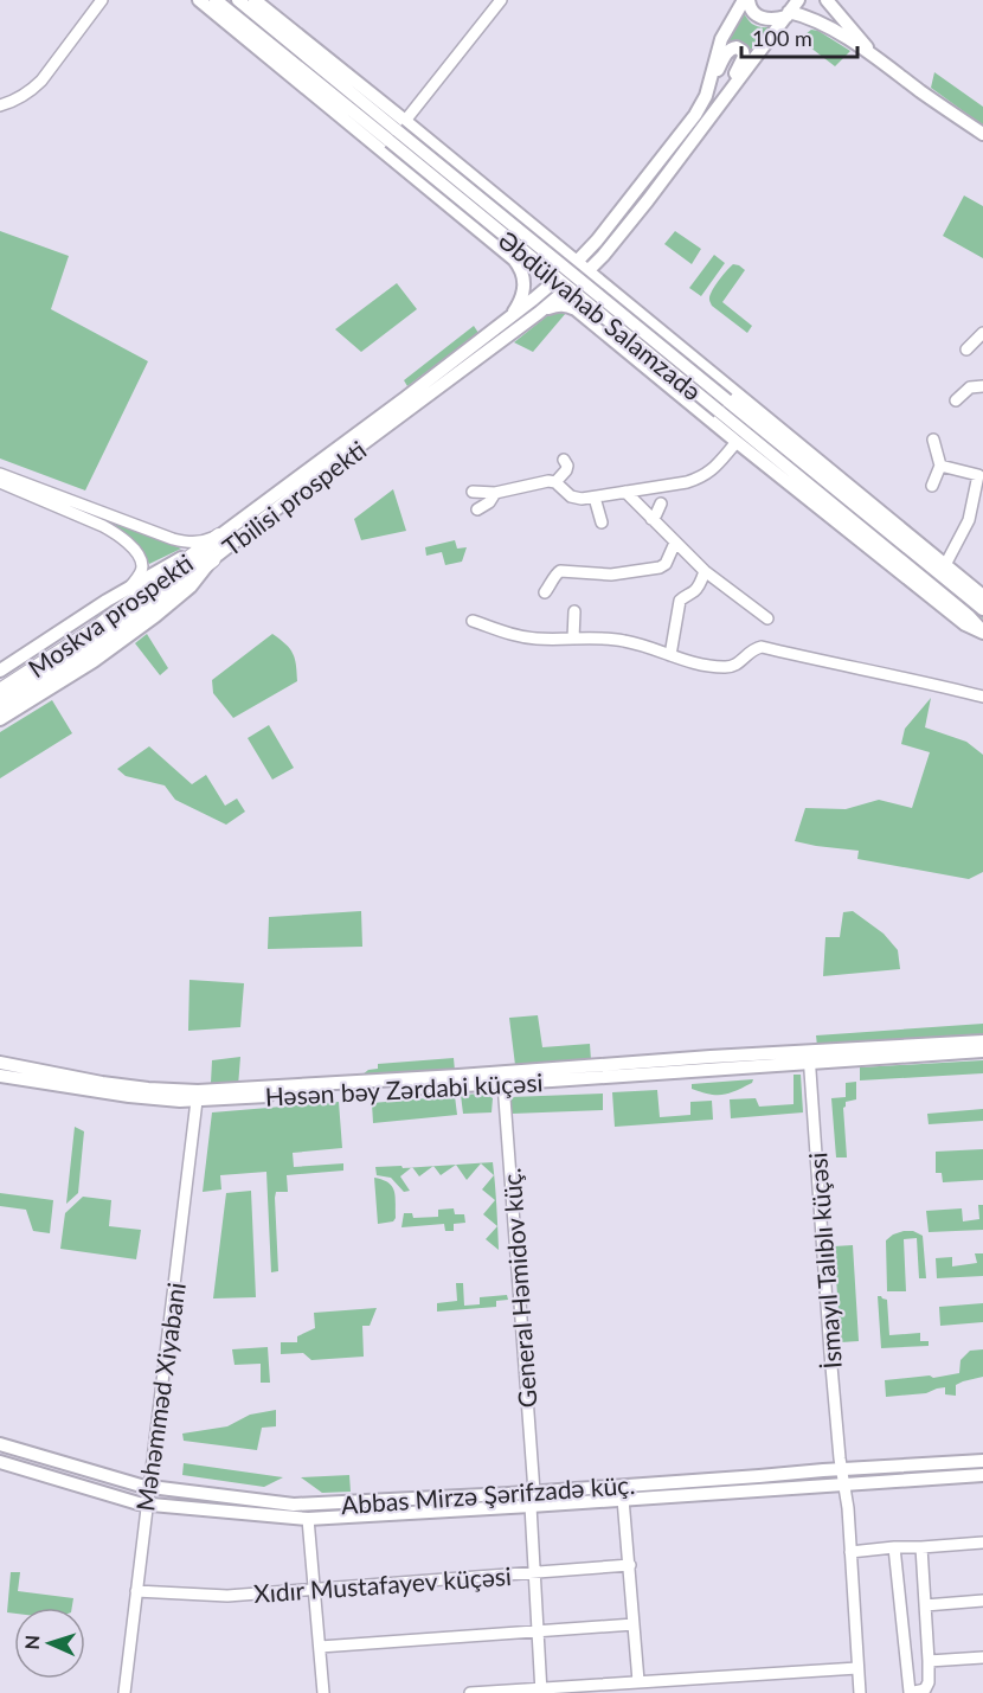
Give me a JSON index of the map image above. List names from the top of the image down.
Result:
{
  "streets": {
    "highway": ["Moskva prospekti"],
    "main road": [
      "Əbdülvahab Salamzadə",
      "Tbilisi prospekti",
      "Həsən bəy Zərdabi küçəsi",
      "Abbas Mirzə Şərifzadə küç."
    ],
    "street": [
      "İsmayıl Talıblı küçəsi",
      "General Həmidov küç.",
      "Məhəmməd Xiyabani",
      "Xıdır Mustafayev küçəsi"
    ]
  },
  "crossings": [
    ["Əbdülvahab Salamzadə", "Tbilisi prospekti"],
    ["Tbilisi prospekti", "Moskva prospekti"],
    ["Həsən bəy Zərdabi küçəsi", "İsmayıl Talıblı küçəsi"],
    ["Həsən bəy Zərdabi küçəsi", "General Həmidov küç."],
    ["Həsən bəy Zərdabi küçəsi", "Məhəmməd Xiyabani"],
    ["İsmayıl Talıblı küçəsi", "Abbas Mirzə Şərifzadə küç."],
    ["General Həmidov küç.", "Abbas Mirzə Şərifzadə küç."],
    ["Məhəmməd Xiyabani", "Abbas Mirzə Şərifzadə küç."],
    ["Məhəmməd Xiyabani", "Xıdır Mustafayev küçəsi"]
  ],
  "scale_bar": "100 m",
  "north": "left"
}
